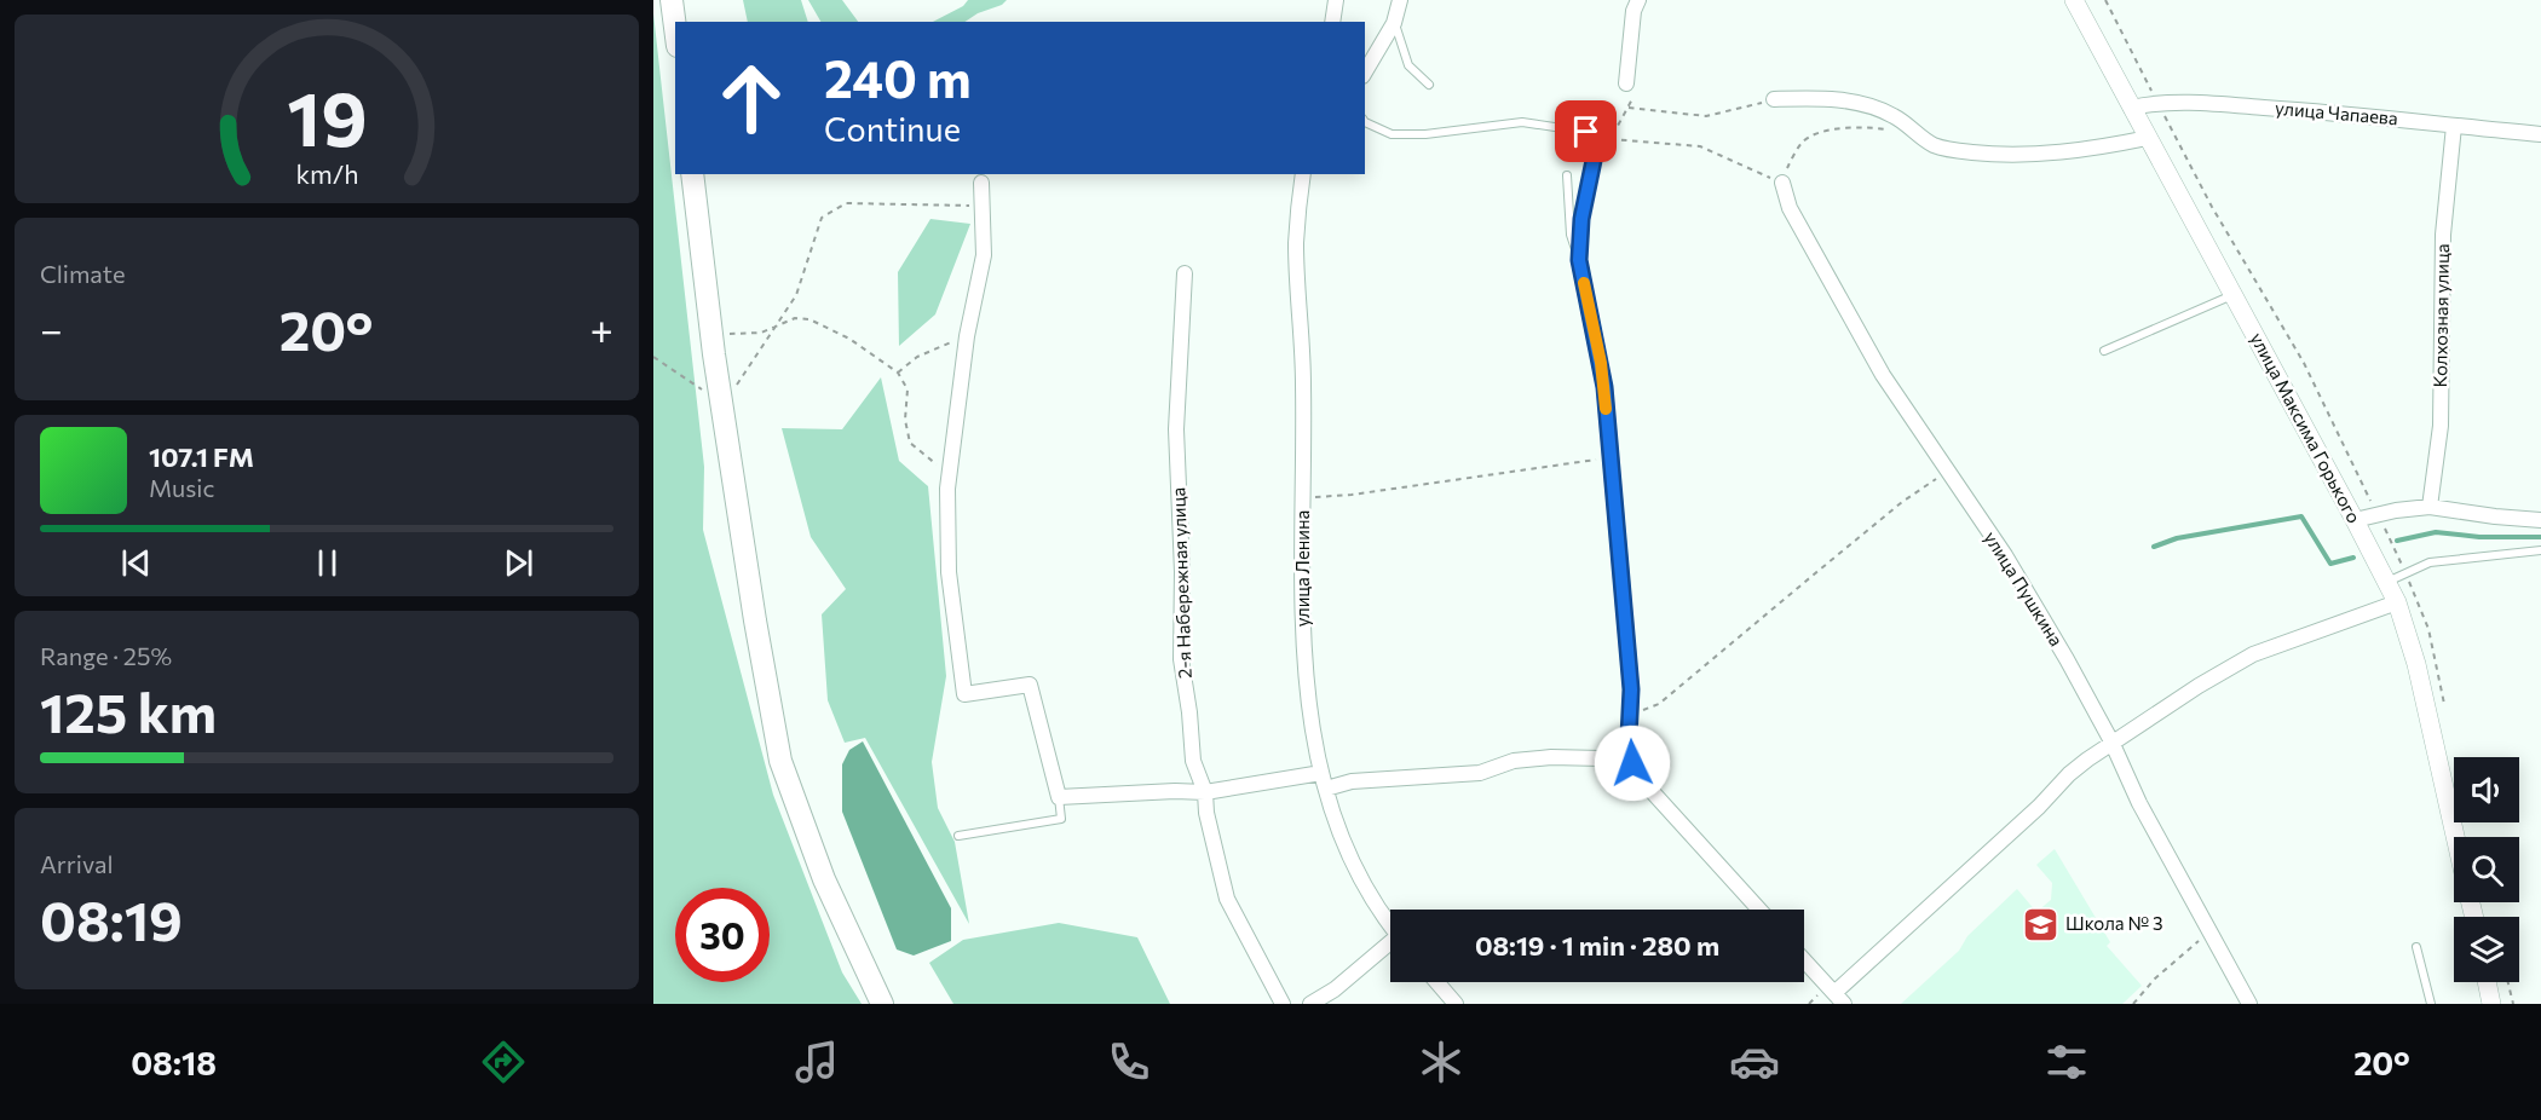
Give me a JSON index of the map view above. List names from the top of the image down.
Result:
{
  "streets": {
    "street": [
      "улица Чапаева",
      "Колхозная улица",
      "улица Максима Горького",
      "улица Ленина",
      "2-я Набережная улица",
      "улица Пушкина"
    ]
  },
  "crossings": [
    ["улица Чапаева", "Колхозная улица"],
    ["улица Чапаева", "улица Максима Горького"]
  ],
  "places": {
    "school or university": ["Школа № 3"]
  },
  "page": {
    "turn": ["240 m", "Continue"],
    "tile": [
      "Climate",
      ["Range · 25%", "125 km"],
      ["Arrival", "08:19"]
    ],
    "heat": ["−", "20°", "+"],
    "song": ["107.1 FM", "Music"],
    "limit": "30",
    "trip": "08:19 · 1 min · 280 m",
    "tabs": ["08:18", "20°"],
    "gauge": ["19", "km/h"]
  }
}
